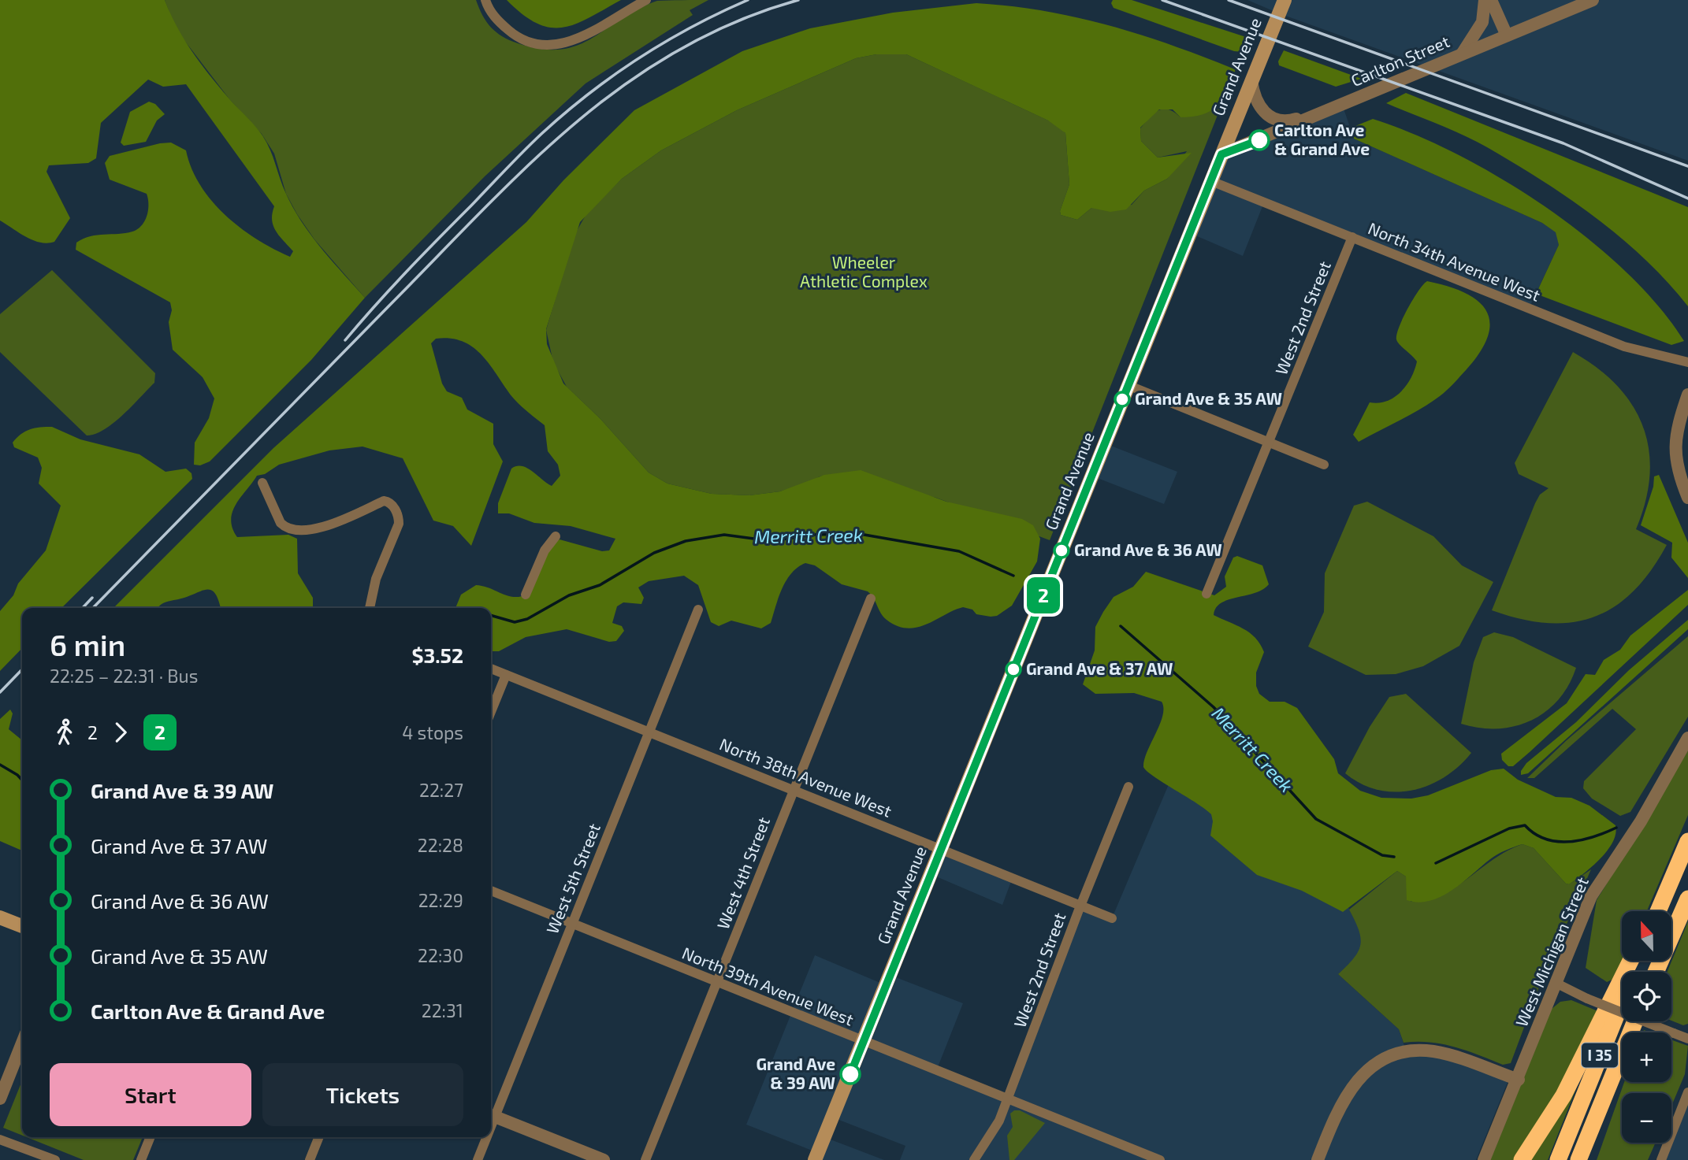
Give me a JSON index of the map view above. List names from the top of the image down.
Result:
{
  "streets": {
    "highway": ["I 35"],
    "main road": ["Grand Avenue"],
    "street": [
      "Carlton Street",
      "North 34th Avenue West",
      "West 2nd Street",
      "North 38th Avenue West",
      "West 4th Street",
      "West 5th Street",
      "West Michigan Street",
      "North 39th Avenue West"
    ]
  },
  "crossings": [
    ["Carlton Street", "Grand Avenue"],
    ["Grand Avenue", "North 34th Avenue West"],
    ["Grand Avenue", "North 38th Avenue West"],
    ["Grand Avenue", "North 39th Avenue West"],
    ["North 34th Avenue West", "West 2nd Street"],
    ["West 2nd Street", "North 38th Avenue West"],
    ["West 2nd Street", "North 39th Avenue West"],
    ["North 38th Avenue West", "West 4th Street"],
    ["North 38th Avenue West", "West 5th Street"],
    ["West 4th Street", "North 39th Avenue West"],
    ["West 5th Street", "North 39th Avenue West"]
  ],
  "water": ["Merritt Creek"],
  "parks": ["Wheeler Athletic Complex"],
  "places": [
    "Carlton Ave & Grand Ave",
    "Grand Ave & 35 AW",
    "Grand Ave & 36 AW",
    "Grand Ave & 37 AW",
    "Grand Ave & 39 AW"
  ],
  "lines": ["bus line 2"],
  "north": "top",
  "page": {
    "on_map": "2",
    "heading": ["6 min", "22:25 – 22:31 · Bus", "$3.52"],
    "legs": ["2", "2", "4 stops"],
    "list": [
      {
        "name": "Grand Ave & 39 AW",
        "value": "22:27"
      },
      {
        "name": "Grand Ave & 37 AW",
        "value": "22:28"
      },
      {
        "name": "Grand Ave & 36 AW",
        "value": "22:29"
      },
      {
        "name": "Grand Ave & 35 AW",
        "value": "22:30"
      },
      {
        "name": "Carlton Ave & Grand Ave",
        "value": "22:31"
      }
    ],
    "map_buttons": ["+", "−"],
    "buttons": ["Start", "Tickets"]
  }
}
